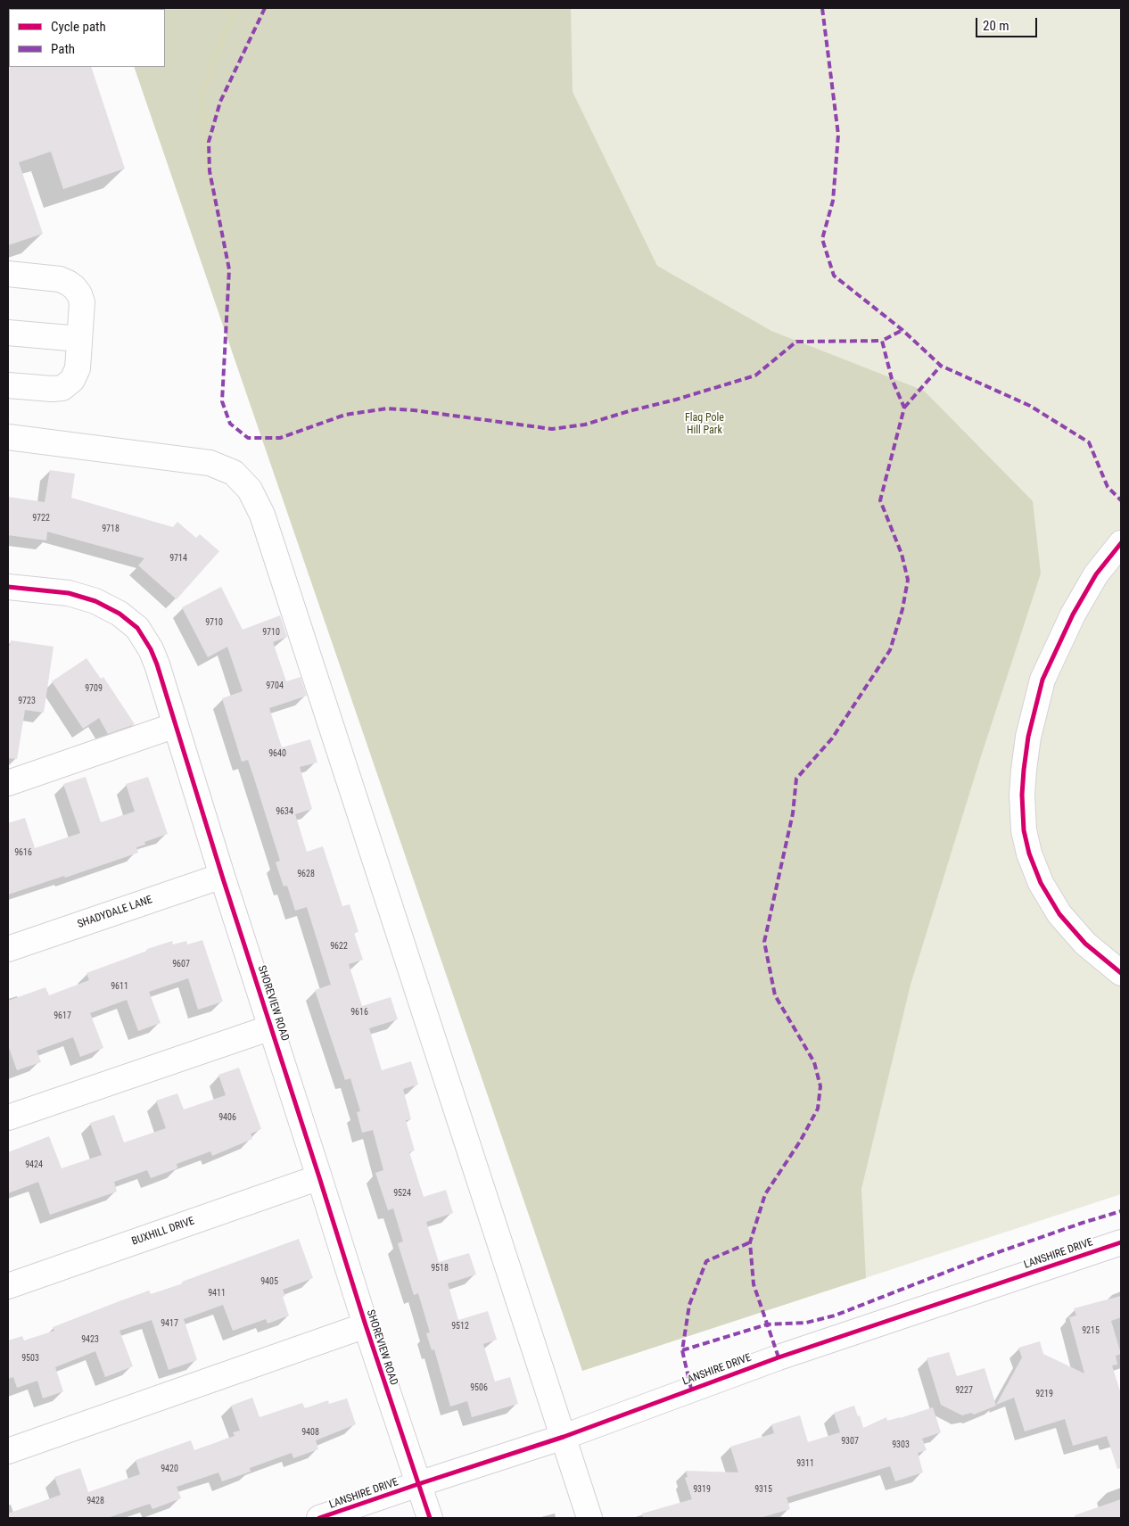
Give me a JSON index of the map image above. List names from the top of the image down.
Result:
{
  "streets": {
    "street": [
      "SHADYDALE LANE",
      "SHOREVIEW ROAD",
      "BUXHILL DRIVE",
      "LANSHIRE DRIVE"
    ]
  },
  "crossings": [
    ["SHADYDALE LANE", "SHOREVIEW ROAD"],
    ["SHOREVIEW ROAD", "BUXHILL DRIVE"],
    ["SHOREVIEW ROAD", "LANSHIRE DRIVE"]
  ],
  "parks": ["Flag Pole Hill Park"],
  "house_numbers": [
    "9722",
    "9718",
    "9714",
    "9710",
    "9710",
    "9704",
    "9709",
    "9723",
    "9640",
    "9634",
    "9616",
    "9628",
    "9622",
    "9607",
    "9611",
    "9616",
    "9617",
    "9406",
    "9424",
    "9524",
    "9518",
    "9405",
    "9411",
    "9417",
    "9512",
    "9215",
    "9423",
    "9503",
    "9506",
    "9227",
    "9219",
    "9408",
    "9307",
    "9303",
    "9311",
    "9420",
    "9319",
    "9315",
    "9428"
  ],
  "legend": ["Cycle path", "Path"],
  "scale_bar": "20 m"
}
